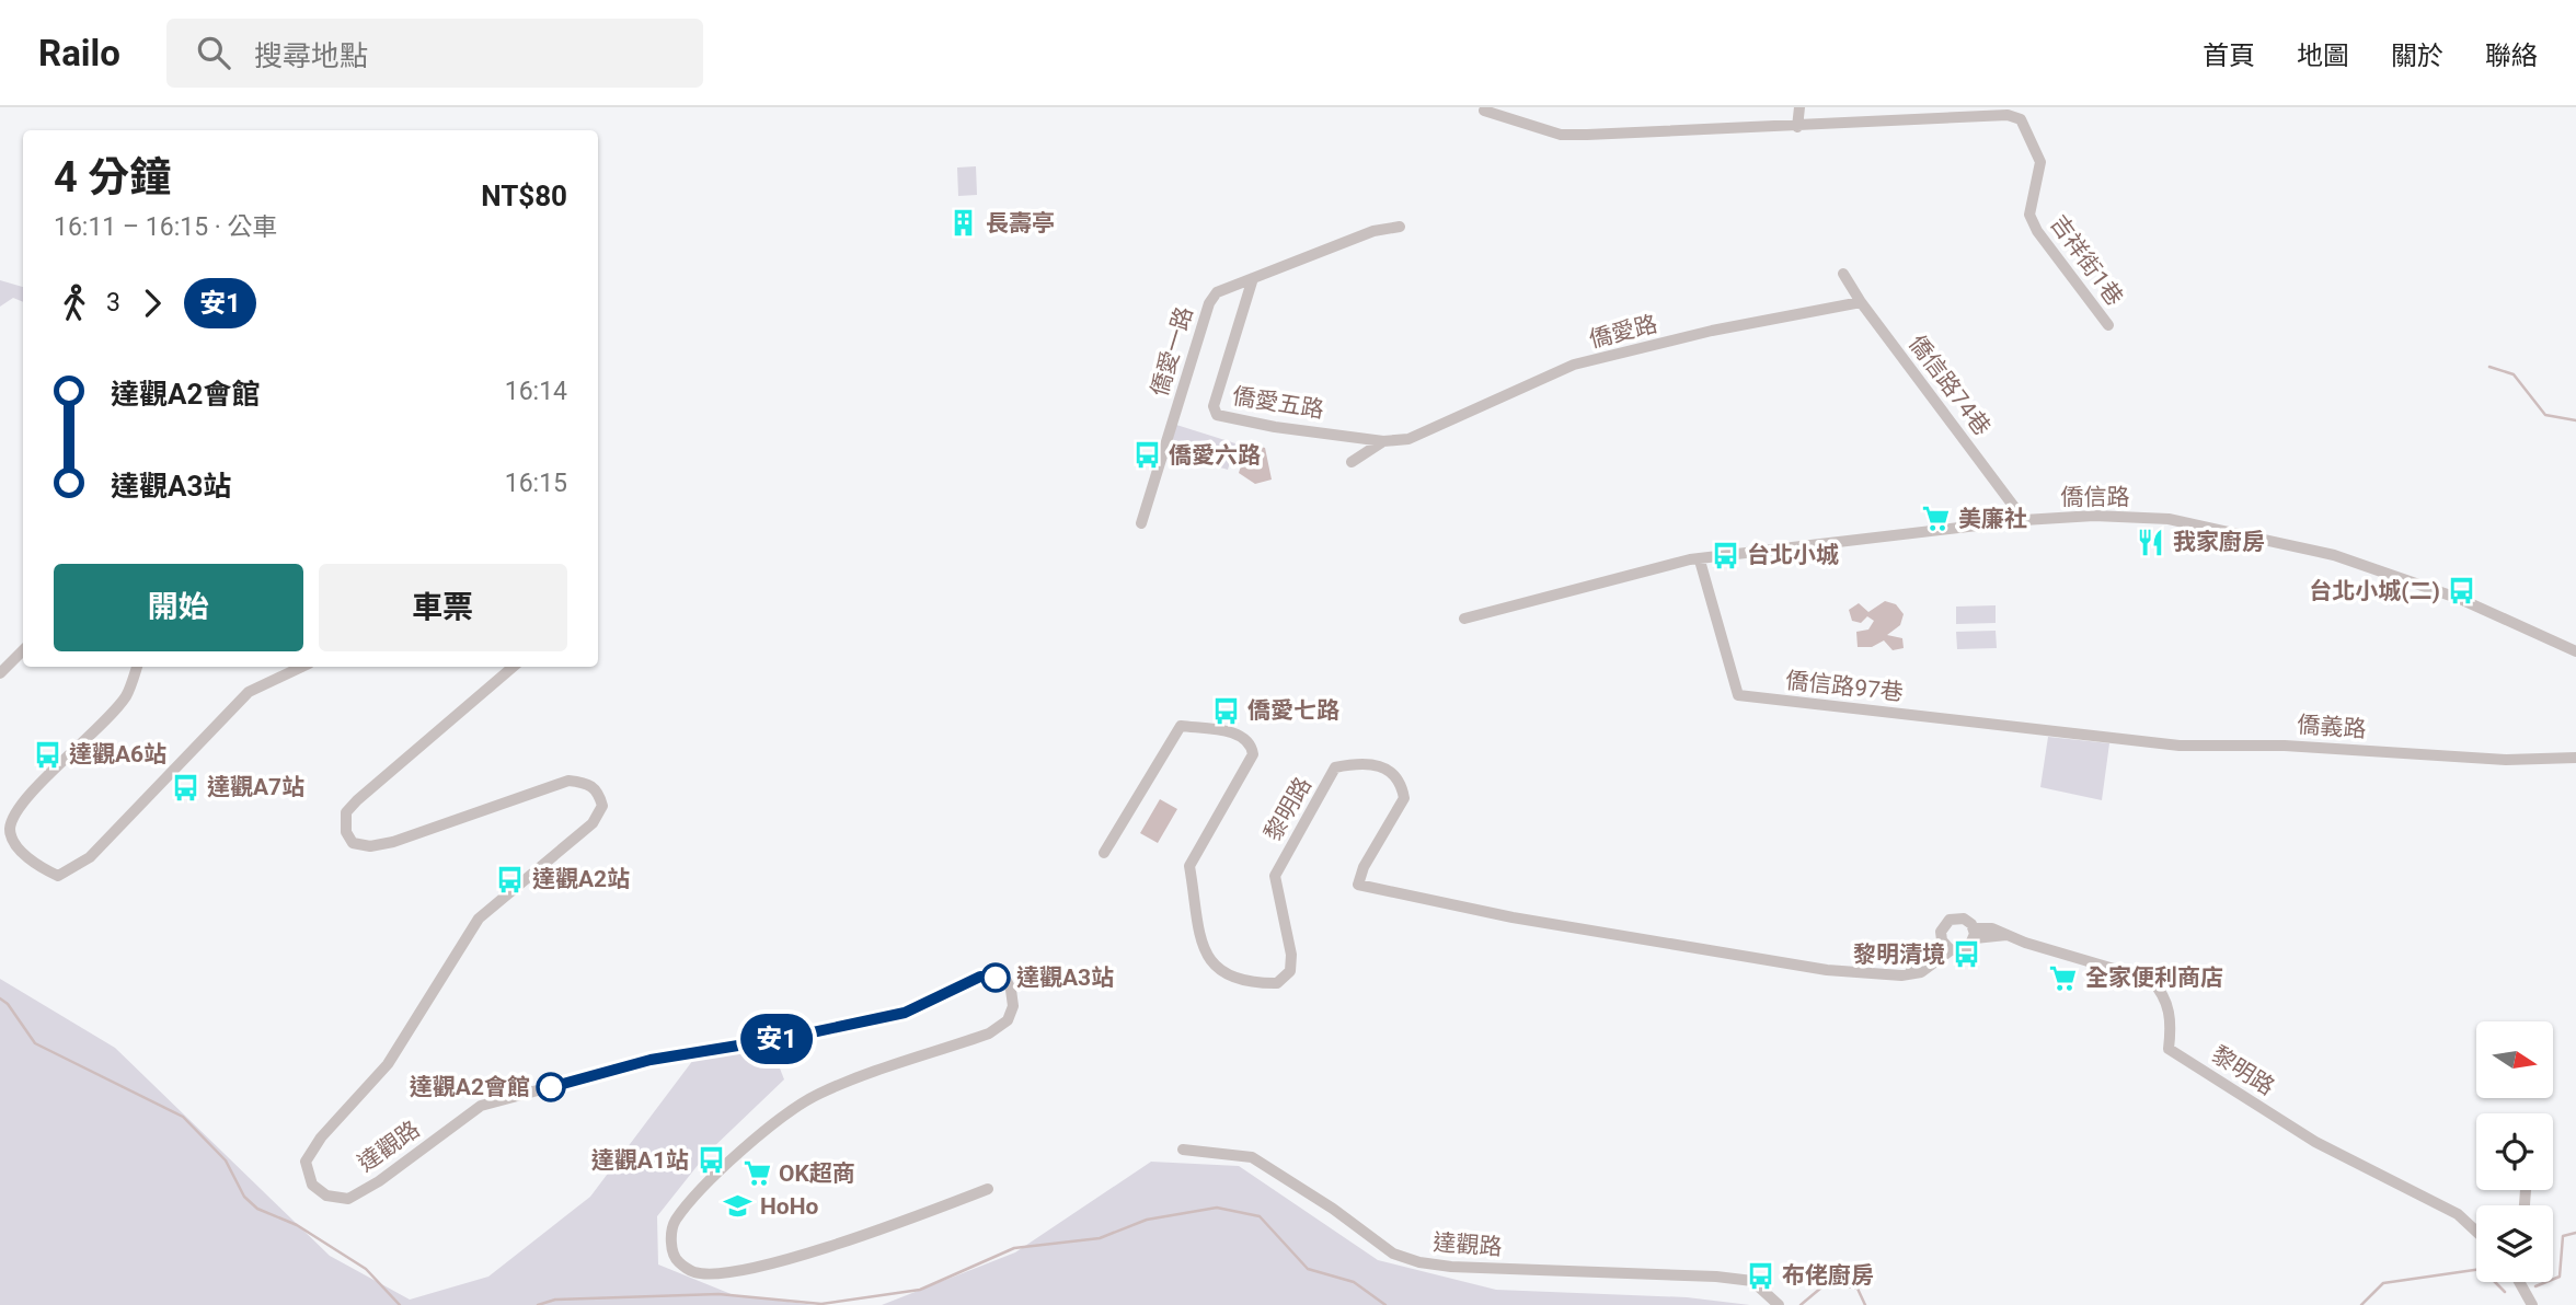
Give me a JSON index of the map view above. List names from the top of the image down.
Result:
{
  "streets": {
    "street": [
      "吉祥街1巷",
      "僑愛路",
      "僑愛一路",
      "僑信路74巷",
      "僑愛五路",
      "僑信路",
      "僑信路97巷",
      "僑義路",
      "黎明路",
      "達觀路"
    ]
  },
  "crossings": [
    ["僑愛路", "僑信路74巷"],
    ["僑愛路", "僑愛五路"],
    ["僑愛一路", "僑愛五路"],
    ["僑信路74巷", "僑信路"],
    ["僑信路", "僑信路97巷"],
    ["僑信路97巷", "僑義路"]
  ],
  "places": {
    "building": ["長壽亭"],
    "bus stop": [
      "僑愛六路",
      "台北小城",
      "台北小城(二)",
      "僑愛七路",
      "達觀A6站",
      "達觀A7站",
      "達觀A2站",
      "黎明清境",
      "達觀A1站",
      "布佬廚房"
    ],
    "supermarket": ["美廉社", "全家便利商店", "OK超商"],
    "restaurant": ["我家廚房"],
    "other": ["達觀A3站", "達觀A2會館"],
    "school or university": ["HoHo"]
  },
  "lines": ["bus line 安1"],
  "north": "right",
  "page": {
    "header": "Railo",
    "search": "搜尋地點",
    "nav": [
      "首頁",
      "地圖",
      "關於",
      "聯絡"
    ],
    "on_map": "安1",
    "heading": ["4 分鐘", "16:11 – 16:15 · 公車", "NT$80"],
    "legs": ["3", "安1"],
    "list": [
      {
        "name": "達觀A2會館",
        "value": "16:14"
      },
      {
        "name": "達觀A3站",
        "value": "16:15"
      }
    ],
    "buttons": ["開始", "車票"]
  }
}
